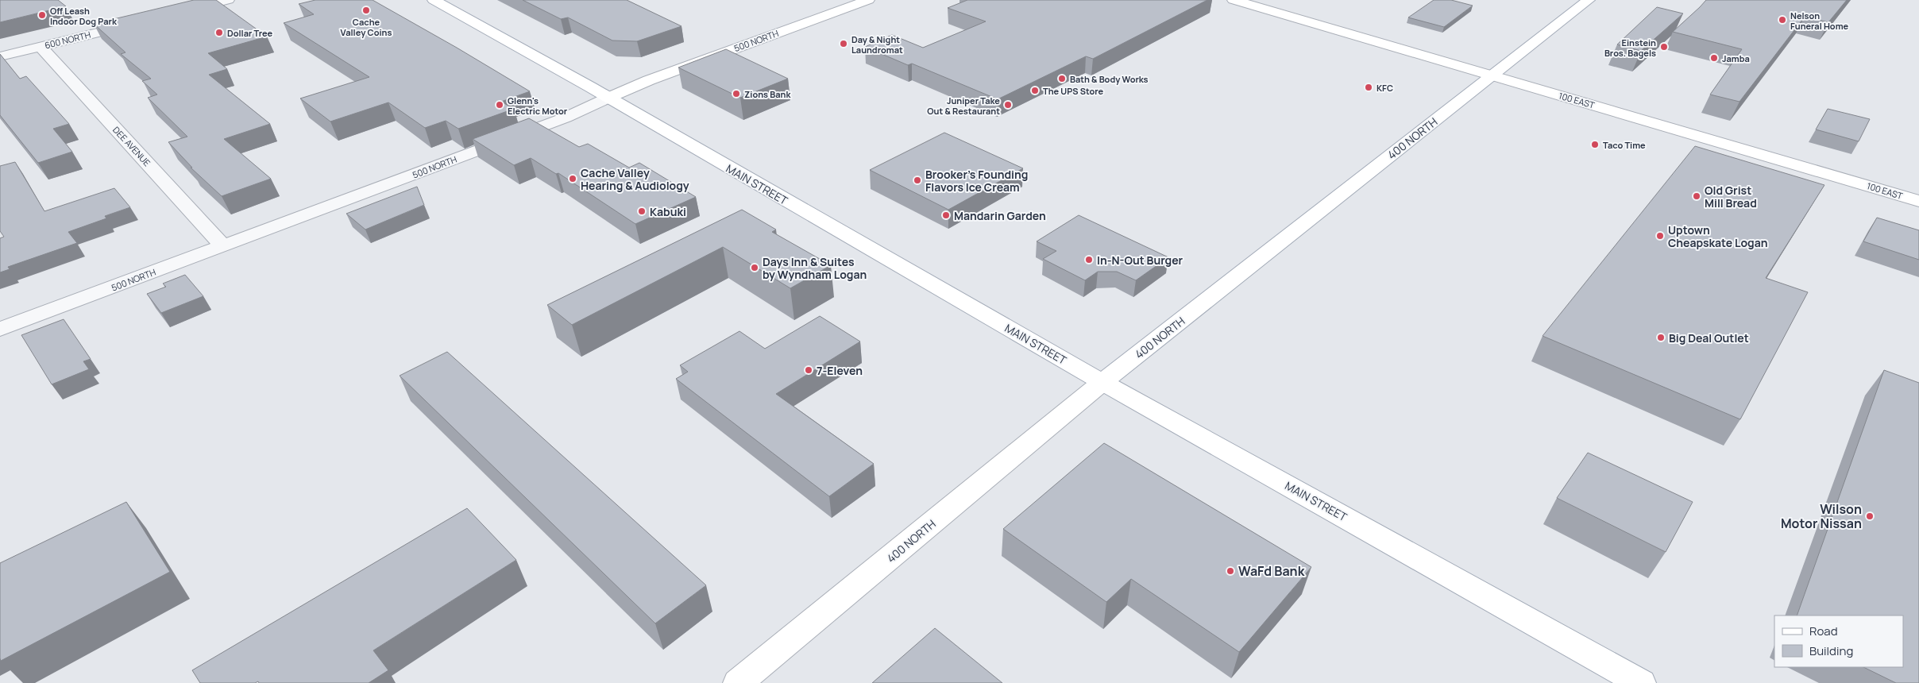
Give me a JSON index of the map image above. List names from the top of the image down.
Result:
{
  "streets": {
    "main road": [
      "500 NORTH",
      "100 EAST",
      "400 NORTH",
      "MAIN STREET"
    ],
    "street": ["600 NORTH", "DEE AVENUE"]
  },
  "crossings": [
    ["600 NORTH", "DEE AVENUE"],
    ["500 NORTH", "DEE AVENUE"],
    ["500 NORTH", "MAIN STREET"],
    ["100 EAST", "400 NORTH"],
    ["400 NORTH", "MAIN STREET"]
  ],
  "places": [
    "Cache Valley Coins",
    "Off Leash Indoor Dog Park",
    "Nelson Funeral Home",
    "Dollar Tree",
    "Day & Night Laundromat",
    "Einstein Bros. Bagels",
    "Jamba",
    "Bath & Body Works",
    "KFC",
    "The UPS Store",
    "Zions Bank",
    "Glenn's Electric Motor",
    "Juniper Take Out & Restaurant",
    "Taco Time",
    "Cache Valley Hearing & Audiology",
    "Brooker's Founding Flavors Ice Cream",
    "Old Grist Mill Bread",
    "Kabuki",
    "Mandarin Garden",
    "Uptown Cheapskate Logan",
    "In-N-Out Burger",
    "Days Inn & Suites by Wyndham Logan",
    "Big Deal Outlet",
    "7-Eleven",
    "Wilson Motor Nissan",
    "WaFd Bank"
  ],
  "legend": ["Road", "Building"]
}
